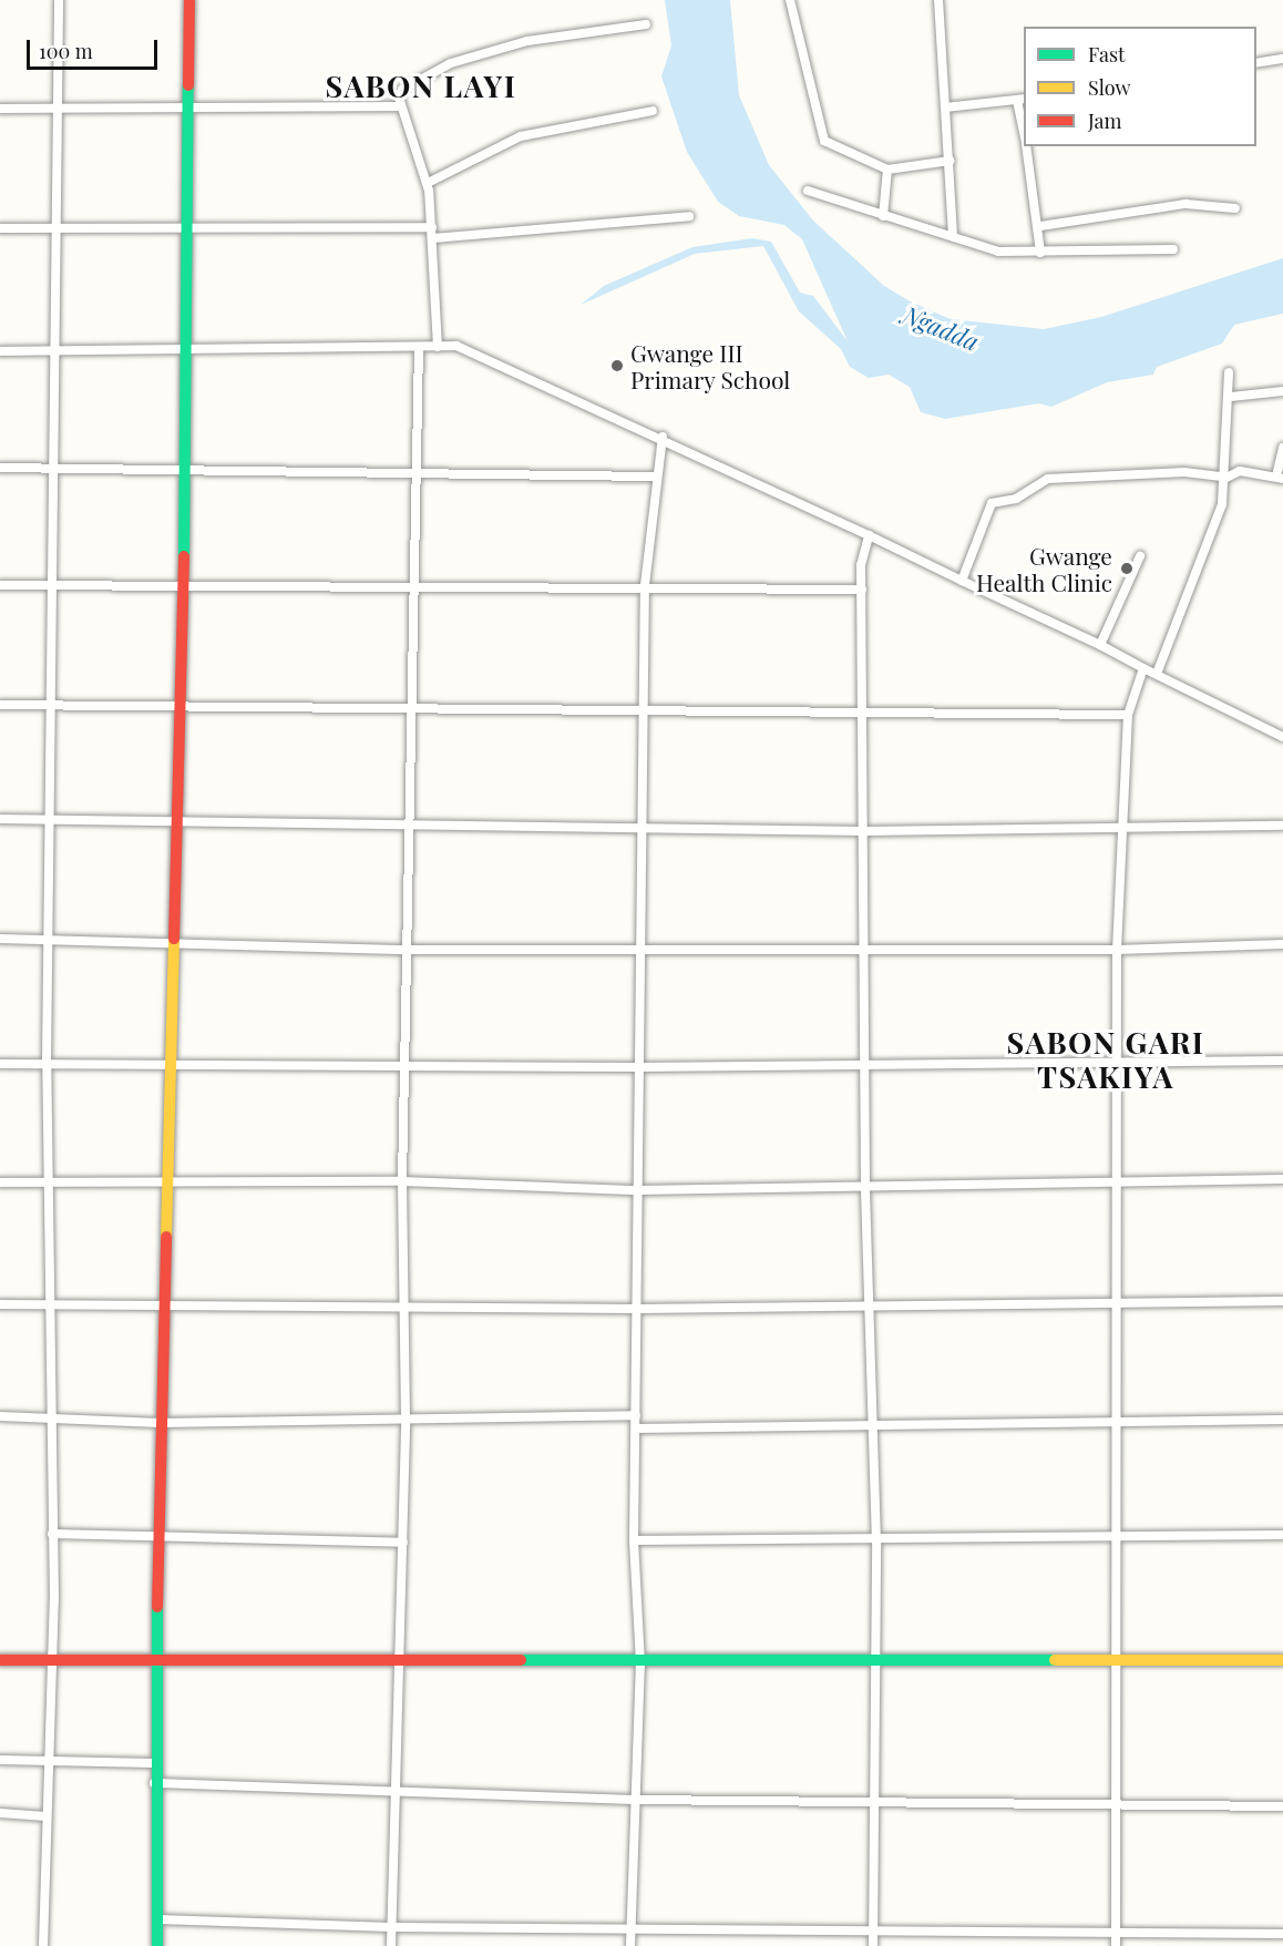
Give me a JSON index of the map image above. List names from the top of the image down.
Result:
{
  "districts": ["SABON LAYI", "SABON GARI TSAKIYA"],
  "water": ["Ngadda"],
  "places": ["Gwange III Primary School", "Gwange Health Clinic"],
  "legend": ["Fast", "Slow", "Jam"],
  "scale_bar": "100 m"
}
